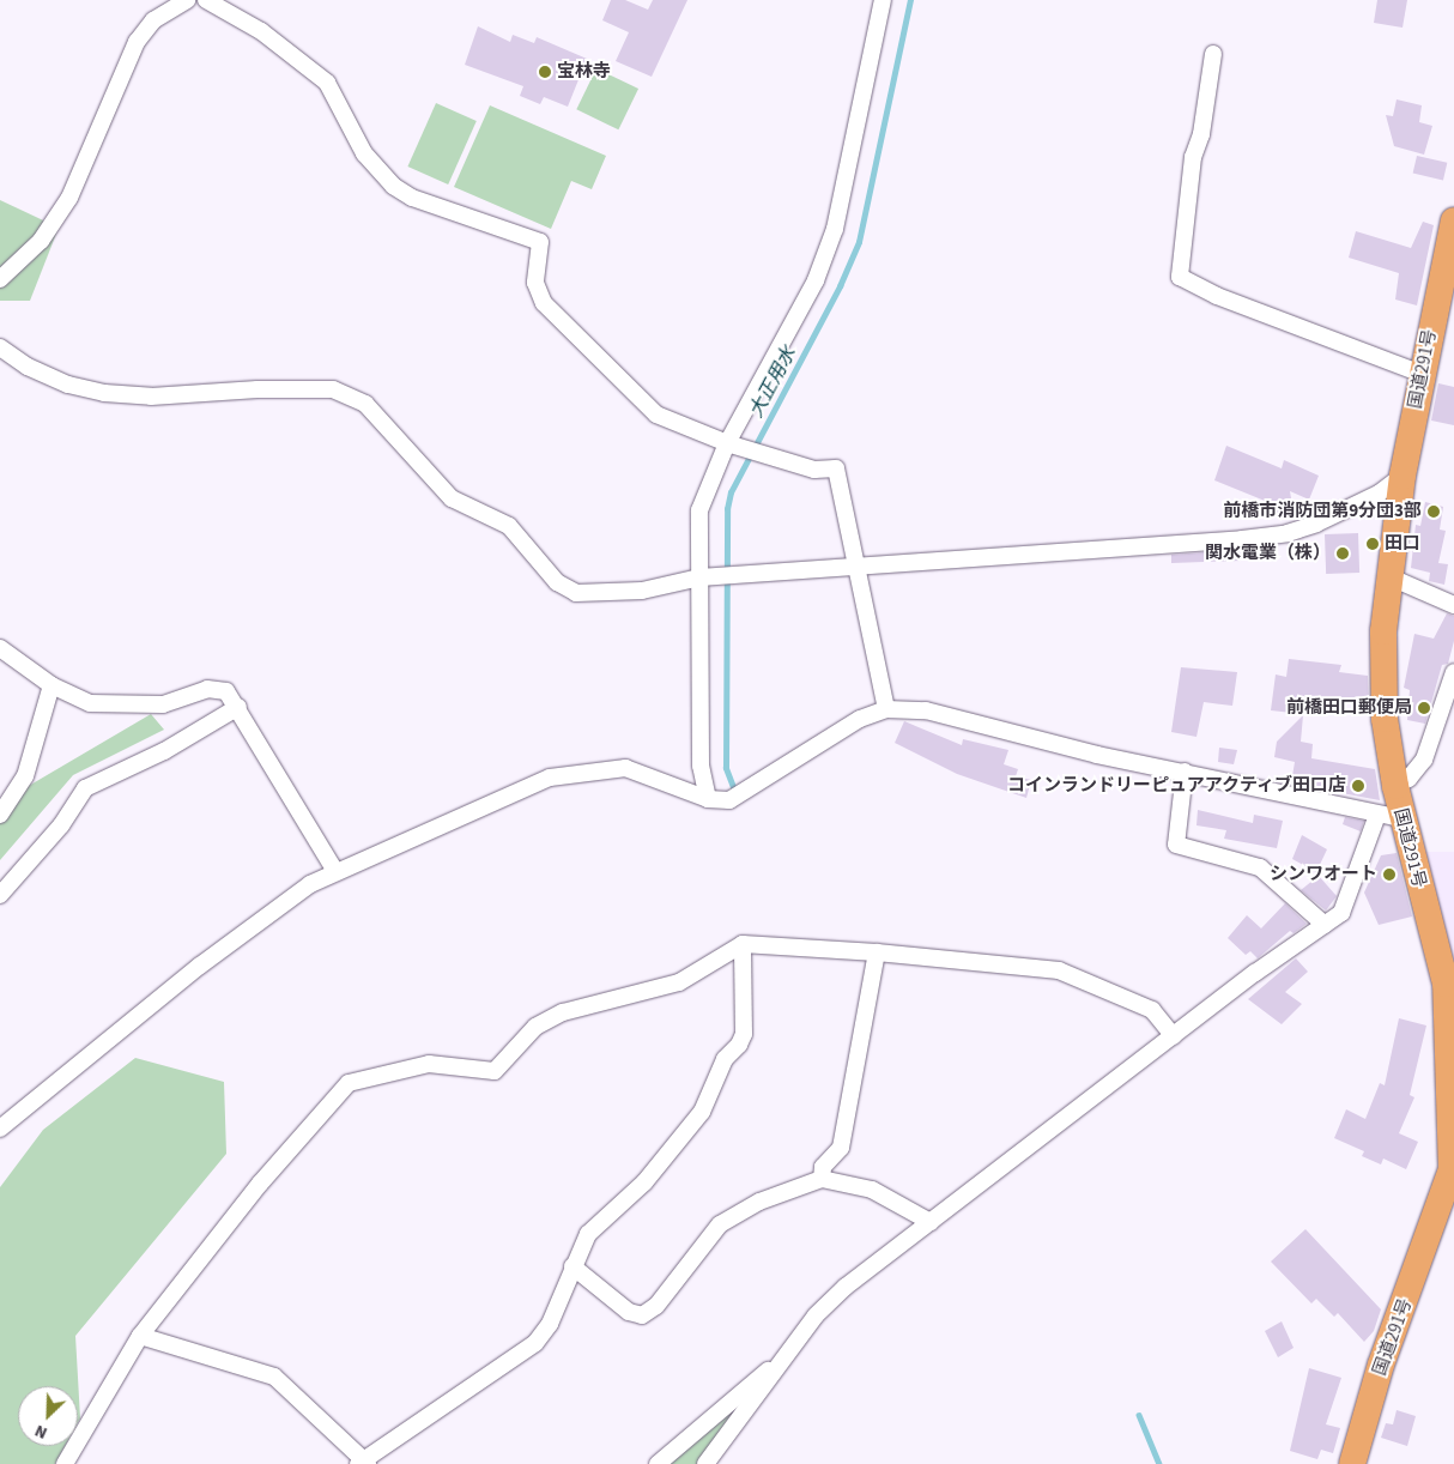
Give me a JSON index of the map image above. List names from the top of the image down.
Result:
{
  "streets": {
    "highway": ["国道291号"]
  },
  "water": ["大正用水"],
  "places": [
    "宝林寺",
    "前橋市消防団第9分団3部",
    "田口",
    "関水電業（株）",
    "前橋田口郵便局",
    "コインランドリーピュアアクティブ田口店",
    "シンワオート"
  ],
  "north": "bottom left"
}
